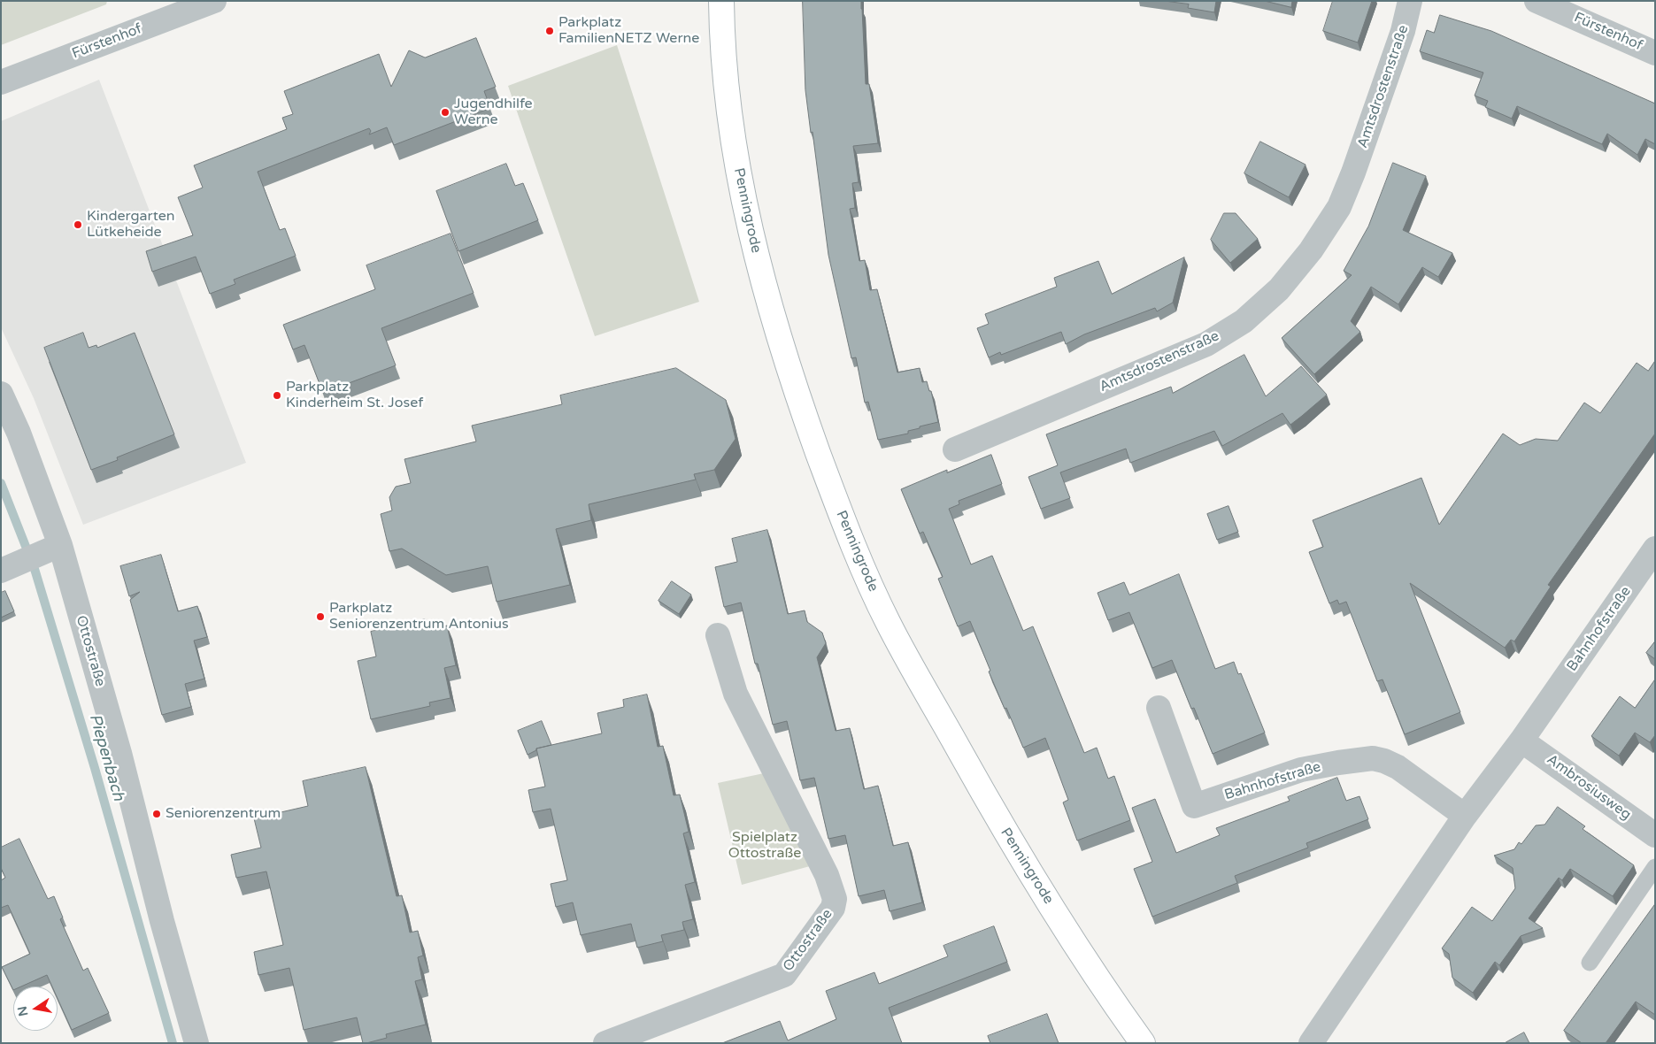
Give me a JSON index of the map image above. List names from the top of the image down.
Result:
{
  "streets": {
    "main road": ["Penningrode"],
    "street": [
      "Fürstenhof",
      "Amtsdrostenstraße",
      "Bahnhofstraße",
      "Ottostraße",
      "Ambrosiusweg"
    ]
  },
  "crossings": [
    ["Bahnhofstraße", "Ambrosiusweg"]
  ],
  "water": ["Piepenbach"],
  "parks": ["Spielplatz Ottostraße"],
  "places": [
    "Parkplatz FamilienNETZ Werne",
    "Jugendhilfe Werne",
    "Kindergarten Lütkeheide",
    "Parkplatz Kinderheim St. Josef",
    "Parkplatz Seniorenzentrum Antonius",
    "Seniorenzentrum"
  ],
  "north": "left"
}
